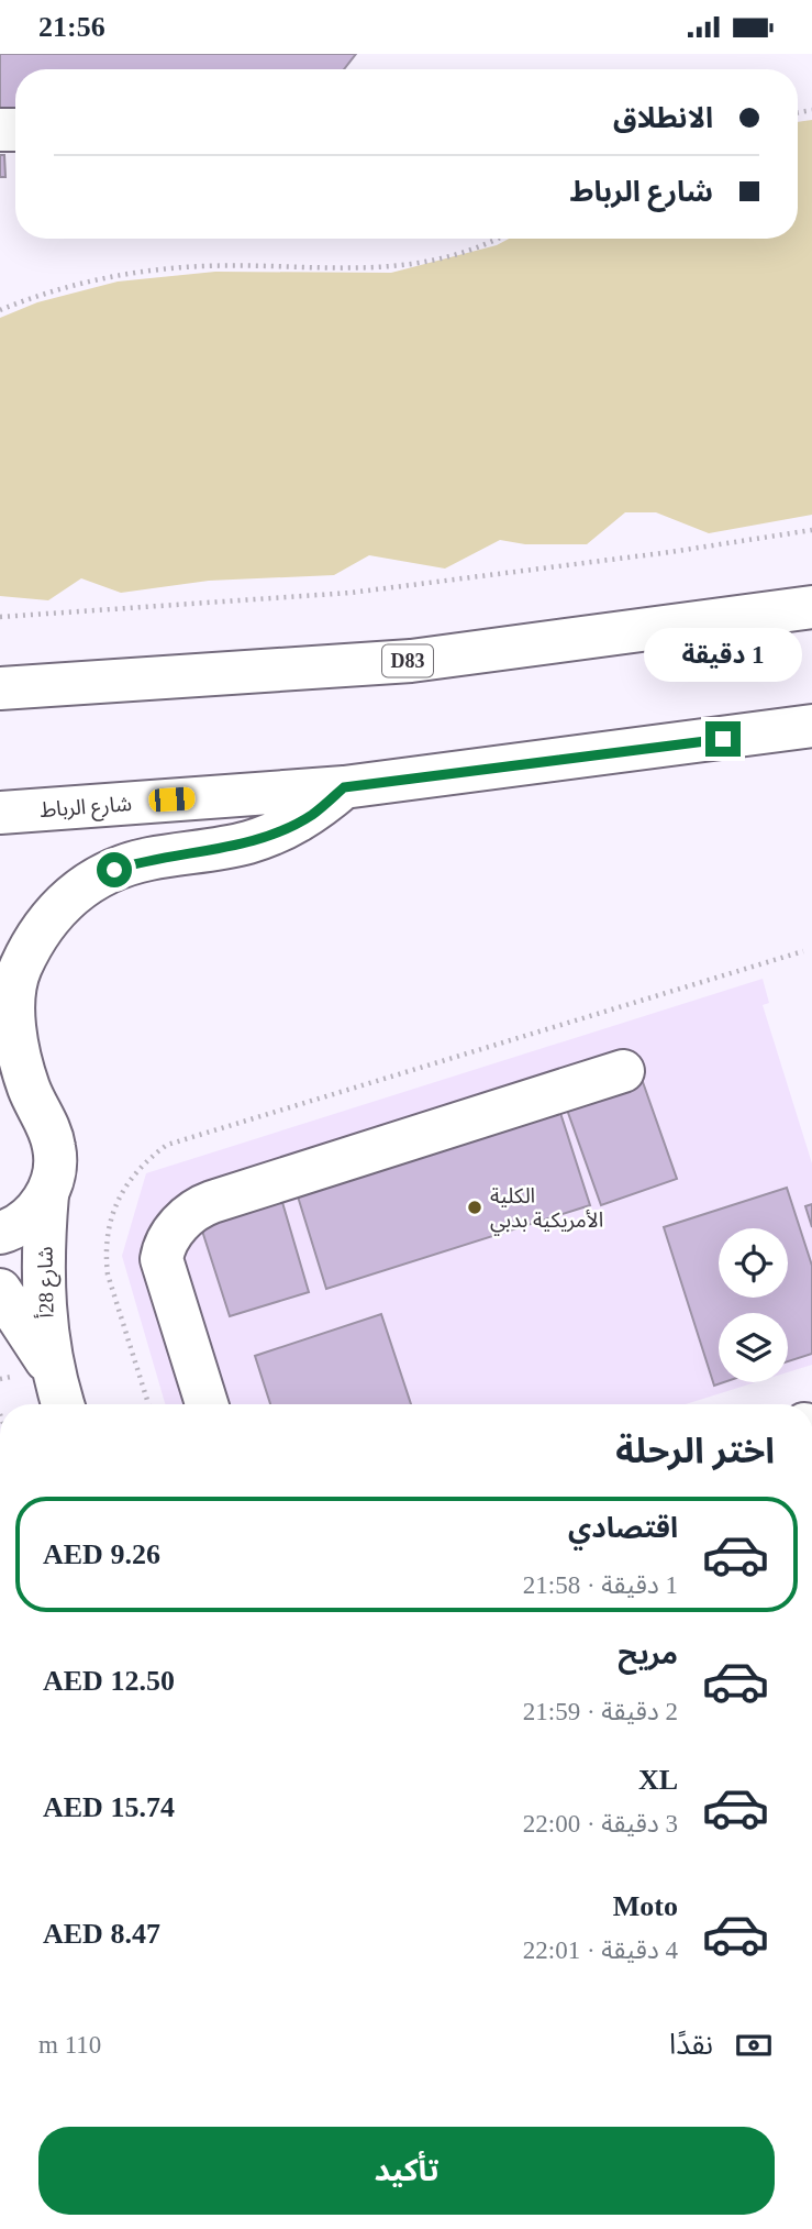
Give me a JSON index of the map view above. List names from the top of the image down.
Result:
{
  "streets": {
    "main road": ["D83", "شارع الرباط", "شارع 28أ"]
  },
  "crossings": [
    ["شارع الرباط", "شارع 28أ"]
  ],
  "places": ["الكلية الأمريكية بدبي"],
  "page": {
    "status": "21:56",
    "banner": ["الانطلاق", "شارع الرباط"],
    "bubble": "1 دقيقة",
    "heading": "اختر الرحلة",
    "list": [
      {
        "name": "اقتصادي",
        "note": "1 دقيقة · 21:58",
        "value": "AED 9.26"
      },
      {
        "name": "مريح",
        "note": "2 دقيقة · 21:59",
        "value": "AED 12.50"
      },
      {
        "name": "XL",
        "note": "3 دقيقة · 22:00",
        "value": "AED 15.74"
      },
      {
        "name": "Moto",
        "note": "4 دقيقة · 22:01",
        "value": "AED 8.47"
      }
    ],
    "pay": ["نقدًا", "110 m"],
    "buttons": "تأكيد"
  }
}
